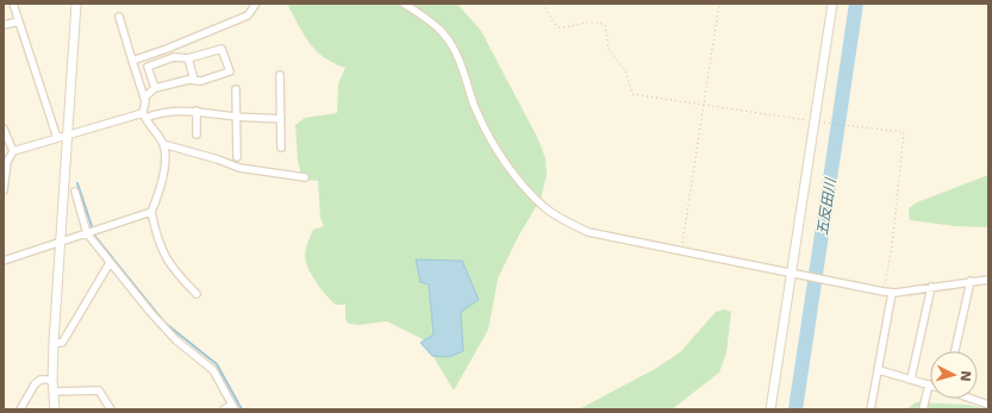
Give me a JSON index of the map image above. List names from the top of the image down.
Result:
{
  "water": ["五反田川"],
  "north": "right"
}
